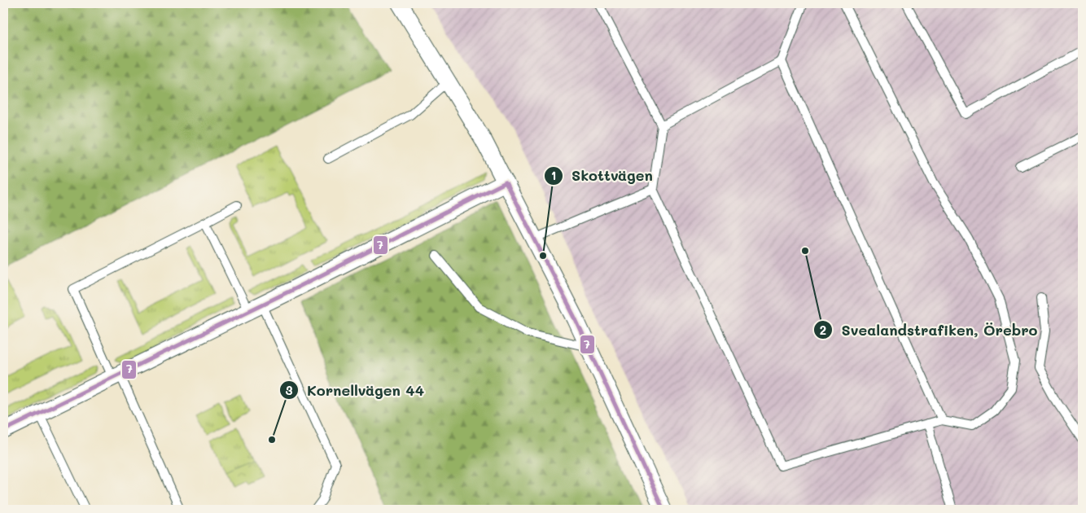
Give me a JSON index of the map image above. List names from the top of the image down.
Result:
{
  "places": ["Svealandstrafiken, Örebro", "Skottvägen", "Kornellvägen 44"],
  "lines": ["transit line 7"]
}
